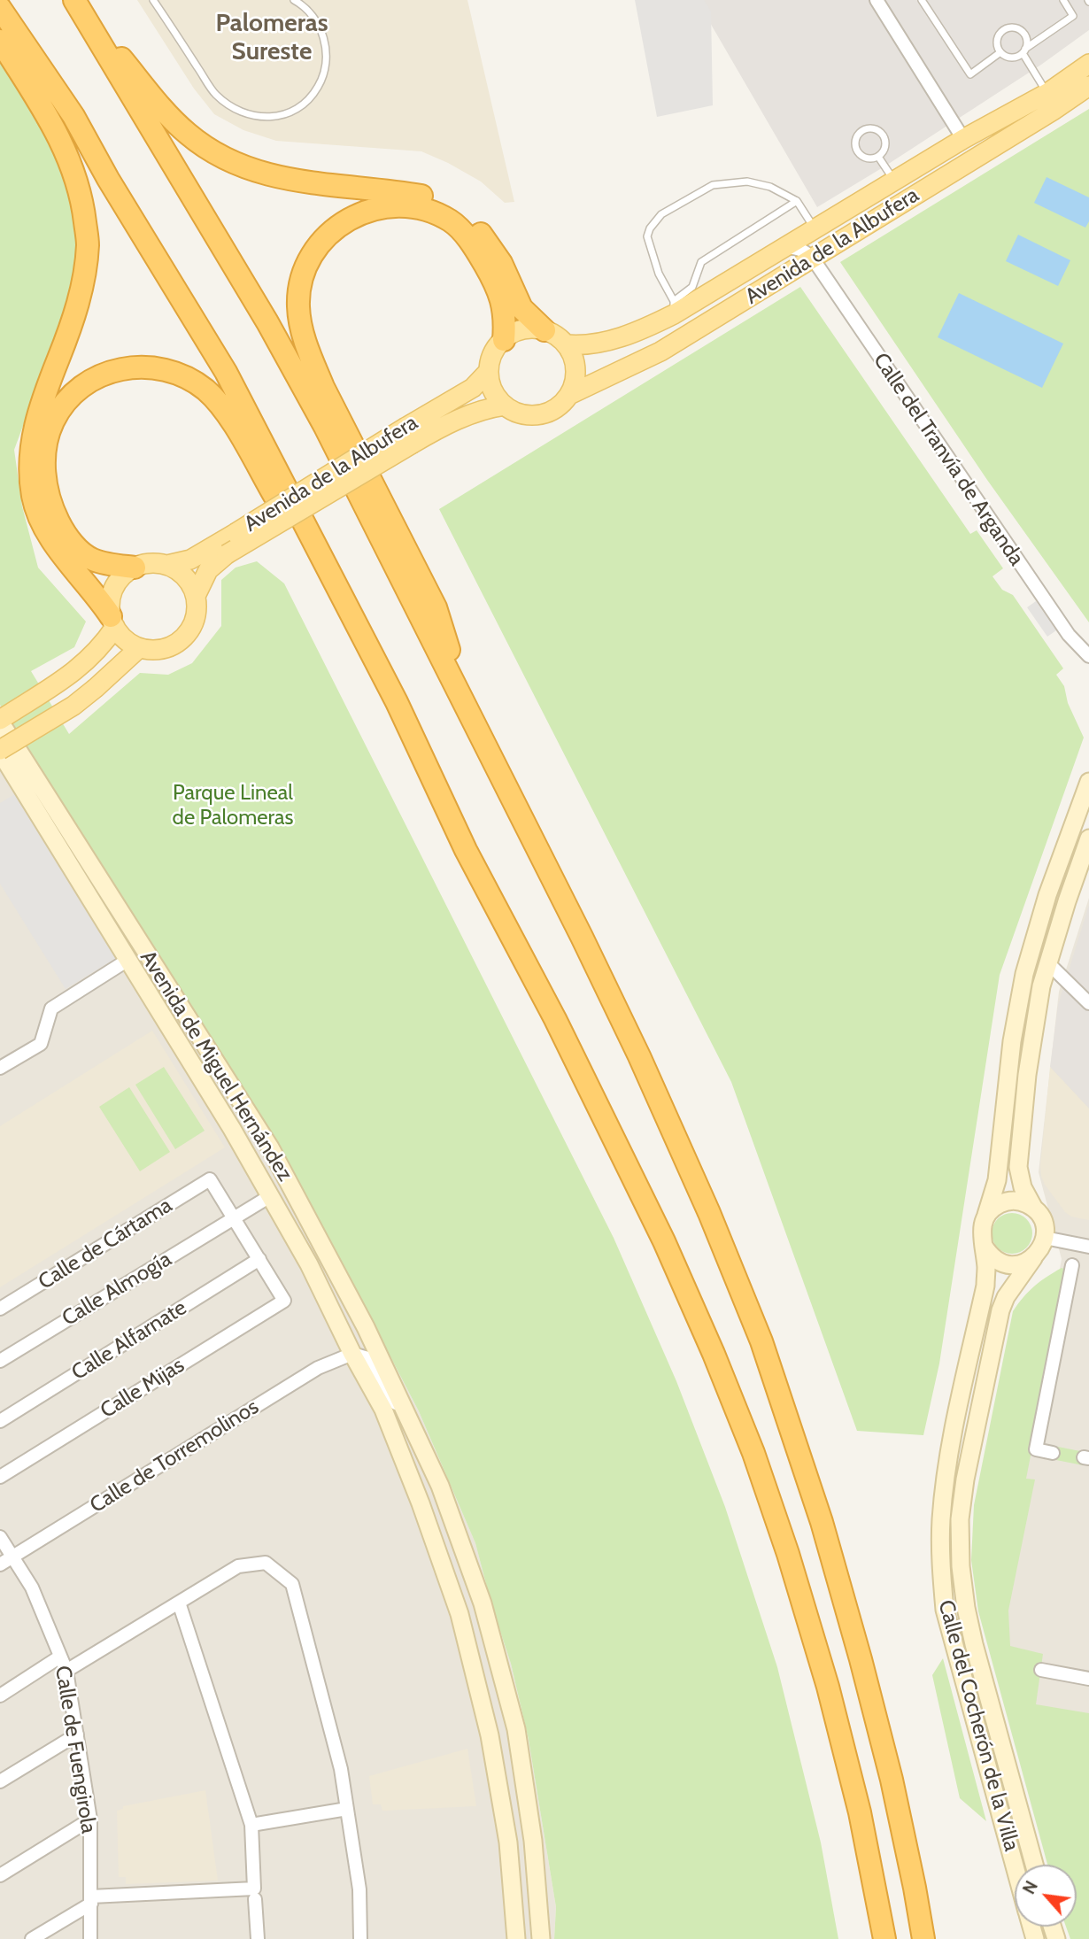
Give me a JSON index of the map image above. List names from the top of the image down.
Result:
{
  "streets": {
    "main road": ["Avenida de la Albufera"],
    "street": [
      "Calle del Tranvía de Arganda",
      "Avenida de Miguel Hernández",
      "Calle de Cártama",
      "Calle Almogía",
      "Calle Alfarnate",
      "Calle Mijas",
      "Calle de Torremolinos",
      "Calle del Cocherón de la Villa",
      "Calle de Fuengirola"
    ]
  },
  "crossings": [
    ["Avenida de la Albufera", "Calle del Tranvía de Arganda"],
    ["Avenida de Miguel Hernández", "Calle Almogía"],
    ["Avenida de Miguel Hernández", "Calle de Torremolinos"],
    ["Calle de Cártama", "Calle Almogía"],
    ["Calle Alfarnate", "Calle Mijas"],
    ["Calle de Torremolinos", "Calle de Fuengirola"]
  ],
  "districts": ["Palomeras Sureste"],
  "parks": ["Parque Lineal de Palomeras"],
  "north": "top left"
}
